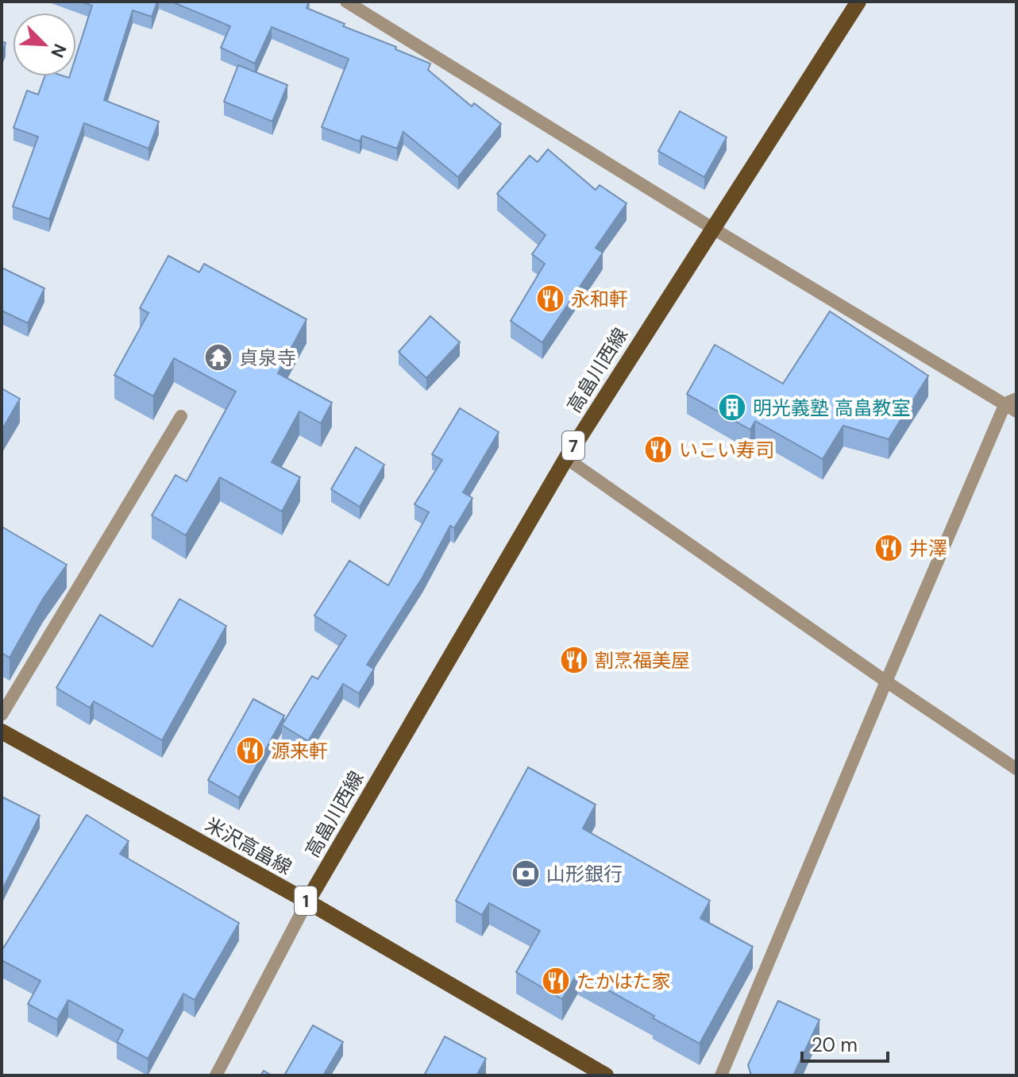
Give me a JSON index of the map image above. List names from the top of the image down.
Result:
{
  "streets": {
    "main road": [
      "高畠川西線",
      "7",
      "米沢高畠線",
      "1"
    ]
  },
  "crossings": [
    ["高畠川西線", "米沢高畠線"]
  ],
  "places": {
    "restaurant": [
      "永和軒",
      "いこい寿司",
      "井澤",
      "割烹福美屋",
      "源来軒",
      "たかはた家"
    ],
    "temple": ["貞泉寺"],
    "building": ["明光義塾 高畠教室"],
    "bank": ["山形銀行"]
  },
  "scale_bar": "20 m",
  "north": "bottom right"
}
